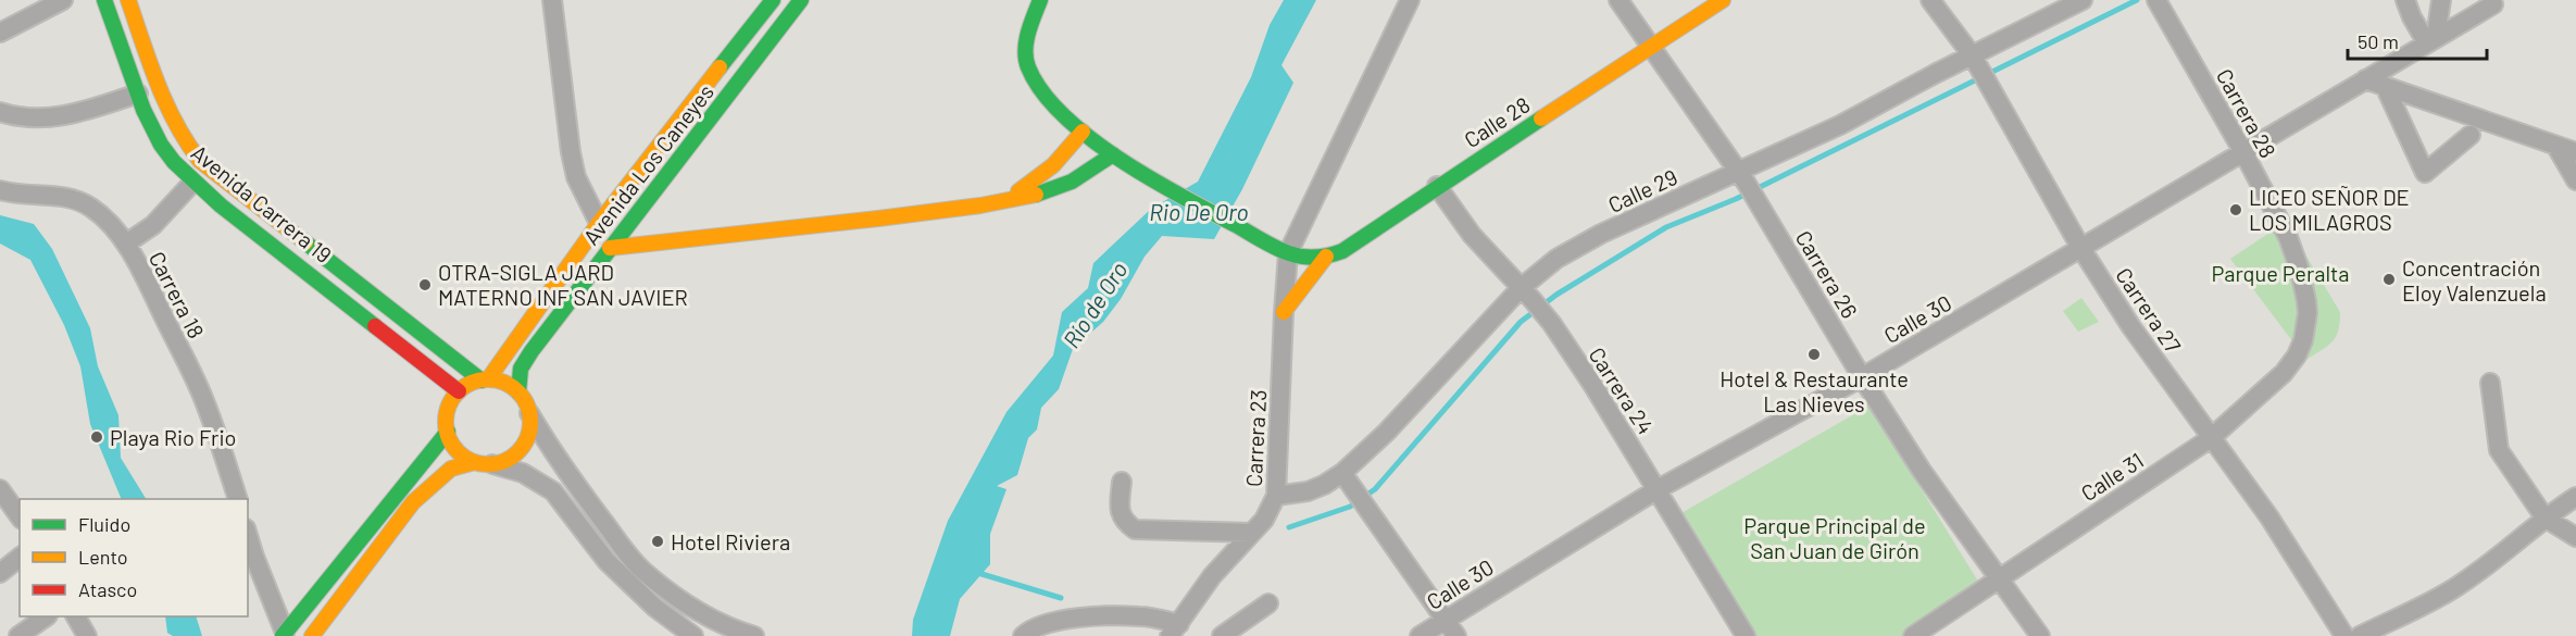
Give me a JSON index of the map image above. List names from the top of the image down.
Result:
{
  "streets": {
    "street": [
      "Carrera 28",
      "Calle 28",
      "Avenida Los Caneyes",
      "Calle 29",
      "Avenida Carrera 19",
      "Carrera 26",
      "Carrera 18",
      "Carrera 27",
      "Calle 30",
      "Carrera 24",
      "Carrera 23",
      "Calle 31"
    ]
  },
  "crossings": [
    ["Carrera 28", "Calle 30"],
    ["Carrera 28", "Calle 31"],
    ["Calle 28", "Carrera 26"],
    ["Calle 28", "Carrera 24"],
    ["Avenida Los Caneyes", "Avenida Carrera 19"],
    ["Calle 29", "Carrera 26"],
    ["Calle 29", "Carrera 27"],
    ["Calle 29", "Carrera 24"],
    ["Calle 29", "Carrera 23"],
    ["Carrera 26", "Calle 30"],
    ["Carrera 26", "Calle 31"],
    ["Carrera 27", "Calle 30"],
    ["Carrera 27", "Calle 31"],
    ["Calle 30", "Carrera 24"]
  ],
  "water": ["Rio De Oro", "Río de Oro"],
  "parks": ["Parque Peralta", "Parque Principal de San Juan de Girón"],
  "places": [
    "LICEO SEÑOR DE LOS MILAGROS",
    "Concentración Eloy Valenzuela",
    "OTRA-SIGLA JARD MATERNO INF SAN JAVIER",
    "Hotel & Restaurante Las Nieves",
    "Playa Rio Frio",
    "Hotel Riviera"
  ],
  "legend": ["Fluido", "Lento", "Atasco"],
  "scale_bar": "50 m"
}
